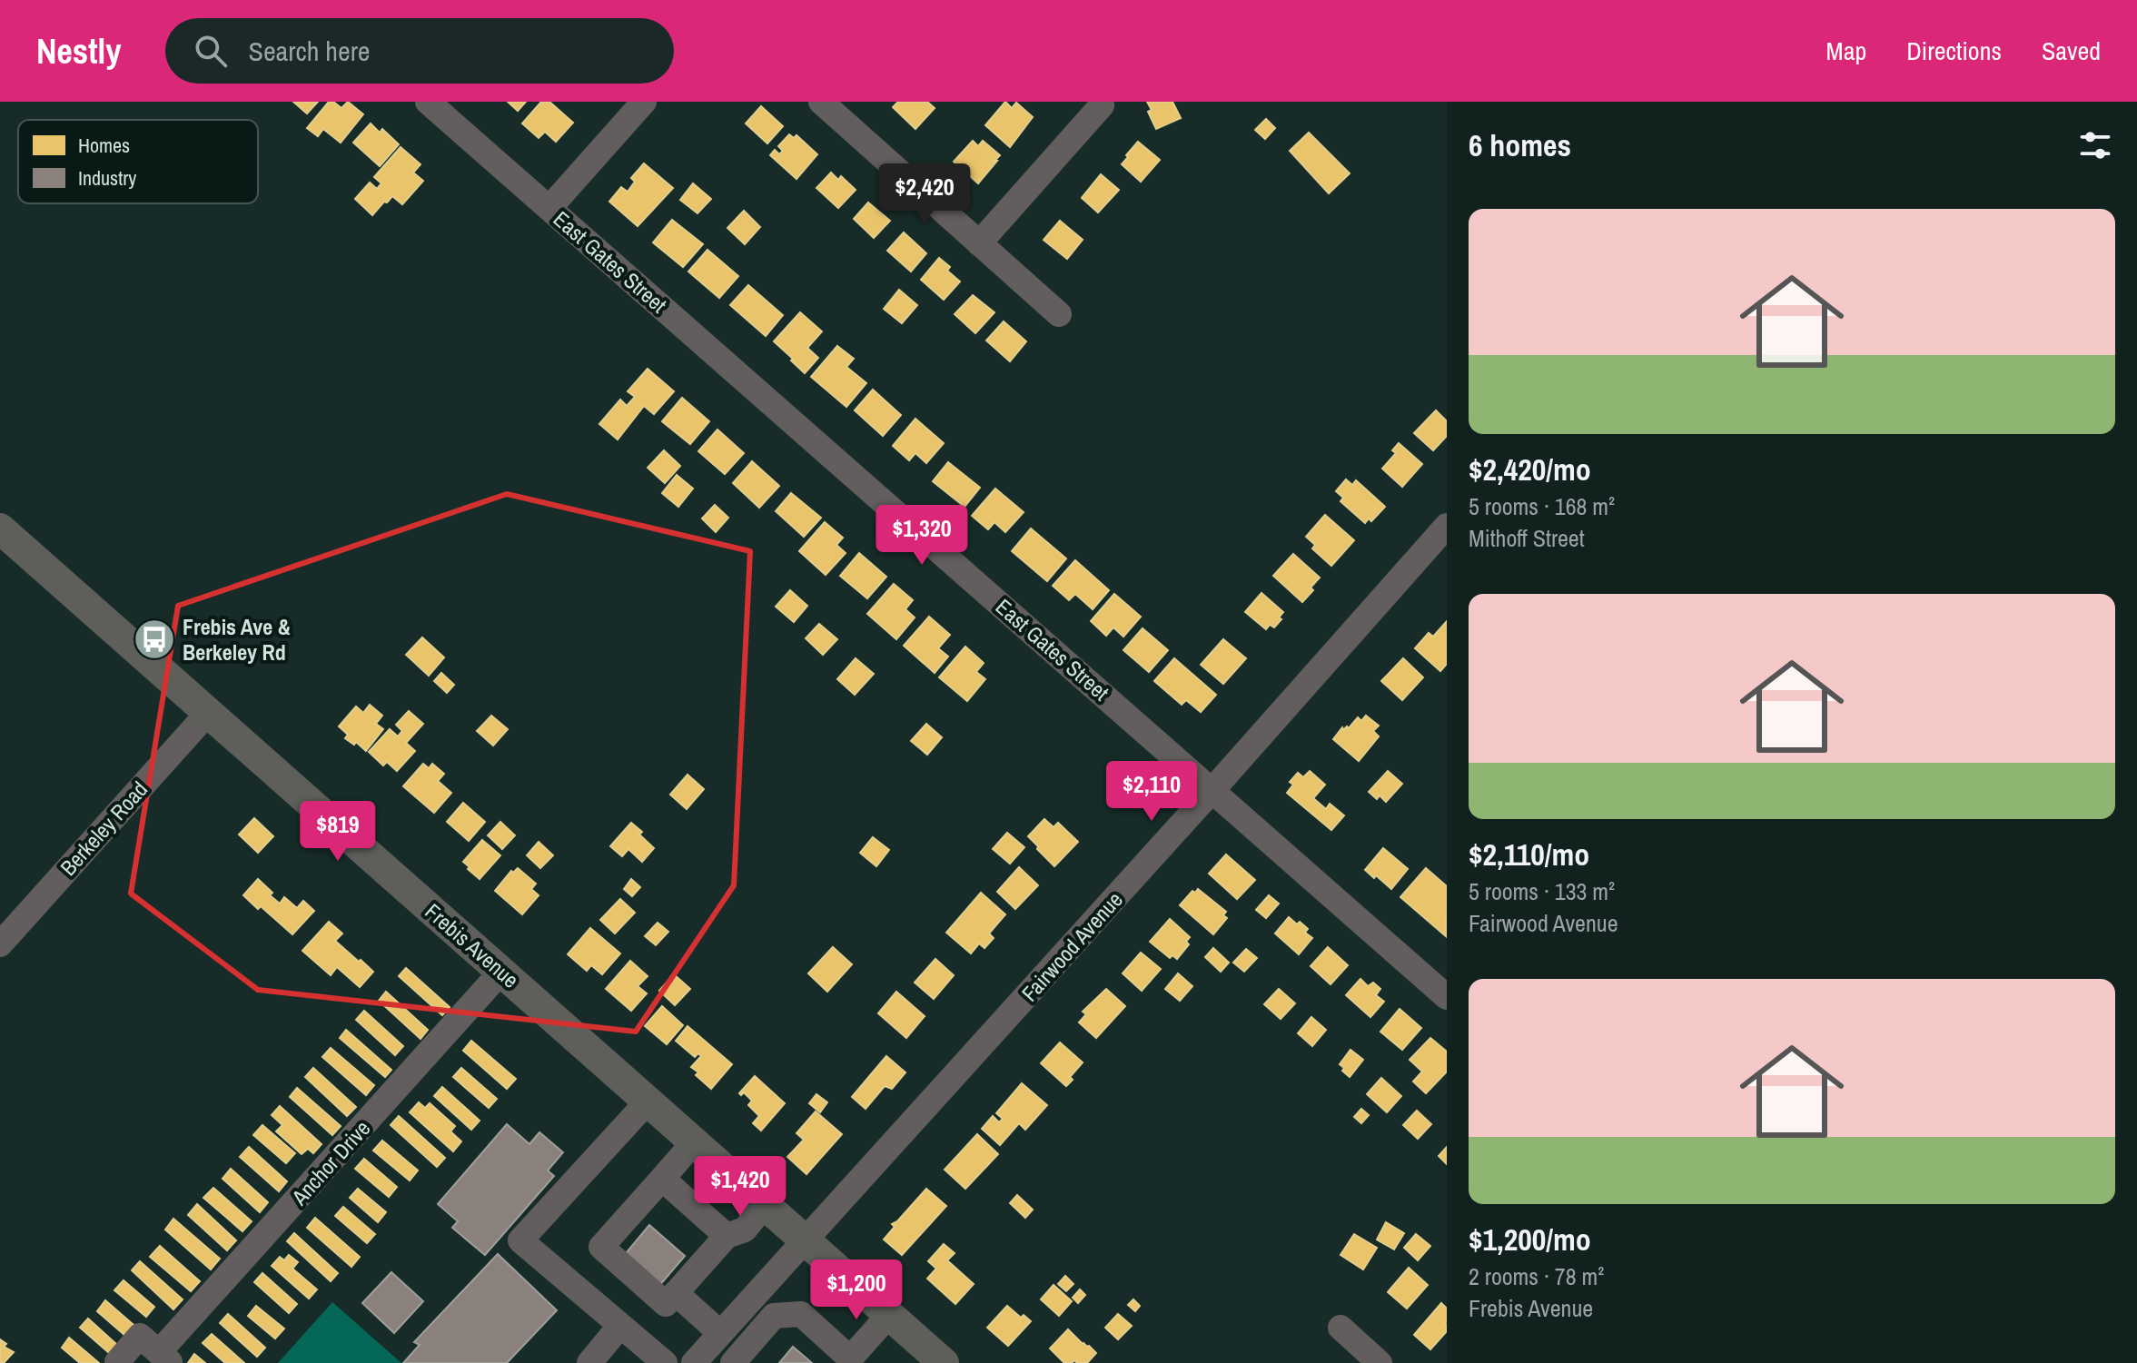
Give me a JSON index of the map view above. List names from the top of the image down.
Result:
{
  "streets": {
    "main road": ["Frebis Avenue"],
    "street": [
      "East Gates Street",
      "Berkeley Road",
      "Fairwood Avenue",
      "Anchor Drive"
    ]
  },
  "crossings": [
    ["East Gates Street", "Fairwood Avenue"],
    ["Berkeley Road", "Frebis Avenue"],
    ["Frebis Avenue", "Fairwood Avenue"],
    ["Frebis Avenue", "Anchor Drive"]
  ],
  "places": {
    "bus stop": ["Frebis Ave & Berkeley Rd"]
  },
  "legend": ["Homes", "Industry"],
  "page": {
    "header": "Nestly",
    "search": "Search here",
    "nav": ["Map", "Directions", "Saved"],
    "heading": "6 homes",
    "price": [
      "$2,420",
      "$1,320",
      "$2,110",
      "$819",
      "$1,420",
      "$1,200"
    ],
    "list": [
      {
        "name": "$2,420/mo",
        "note": "5 rooms · 168 m² · Mithoff Street"
      },
      {
        "name": "$2,110/mo",
        "note": "5 rooms · 133 m² · Fairwood Avenue"
      },
      {
        "name": "$1,200/mo",
        "note": "2 rooms · 78 m² · Frebis Avenue"
      }
    ]
  }
}
